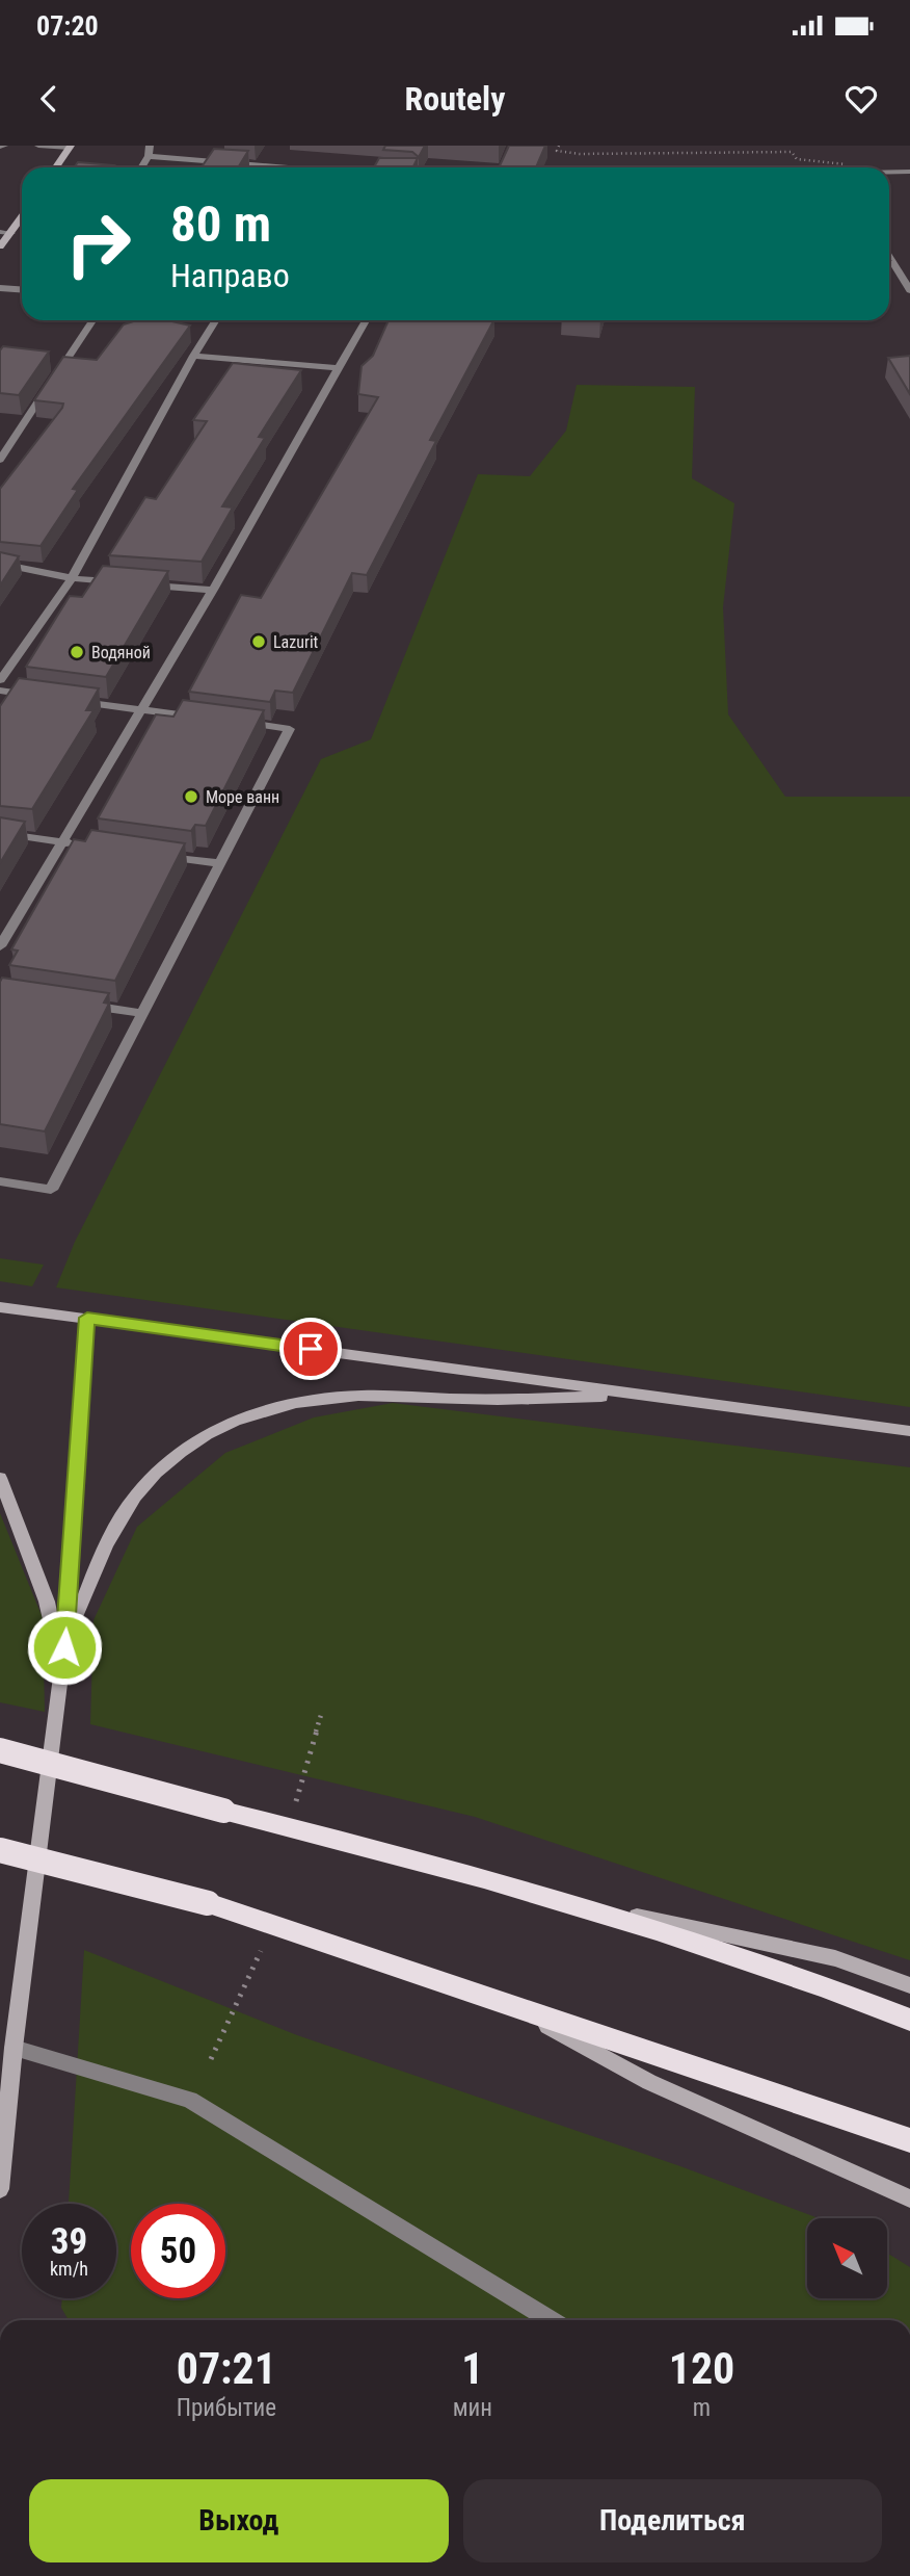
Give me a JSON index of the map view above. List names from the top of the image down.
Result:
{
  "places": ["Lazurit", "Водяной", "Море ванн"],
  "north": "top left",
  "page": {
    "status": "07:20",
    "header": "Routely",
    "turn": ["80 m", "Направо"],
    "speed": "39 km/h",
    "limit": "50",
    "eta": [
      "07:21",
      "Прибытие",
      "1",
      "мин",
      "120",
      "m"
    ],
    "buttons": ["Выход", "Поделиться"]
  }
}
